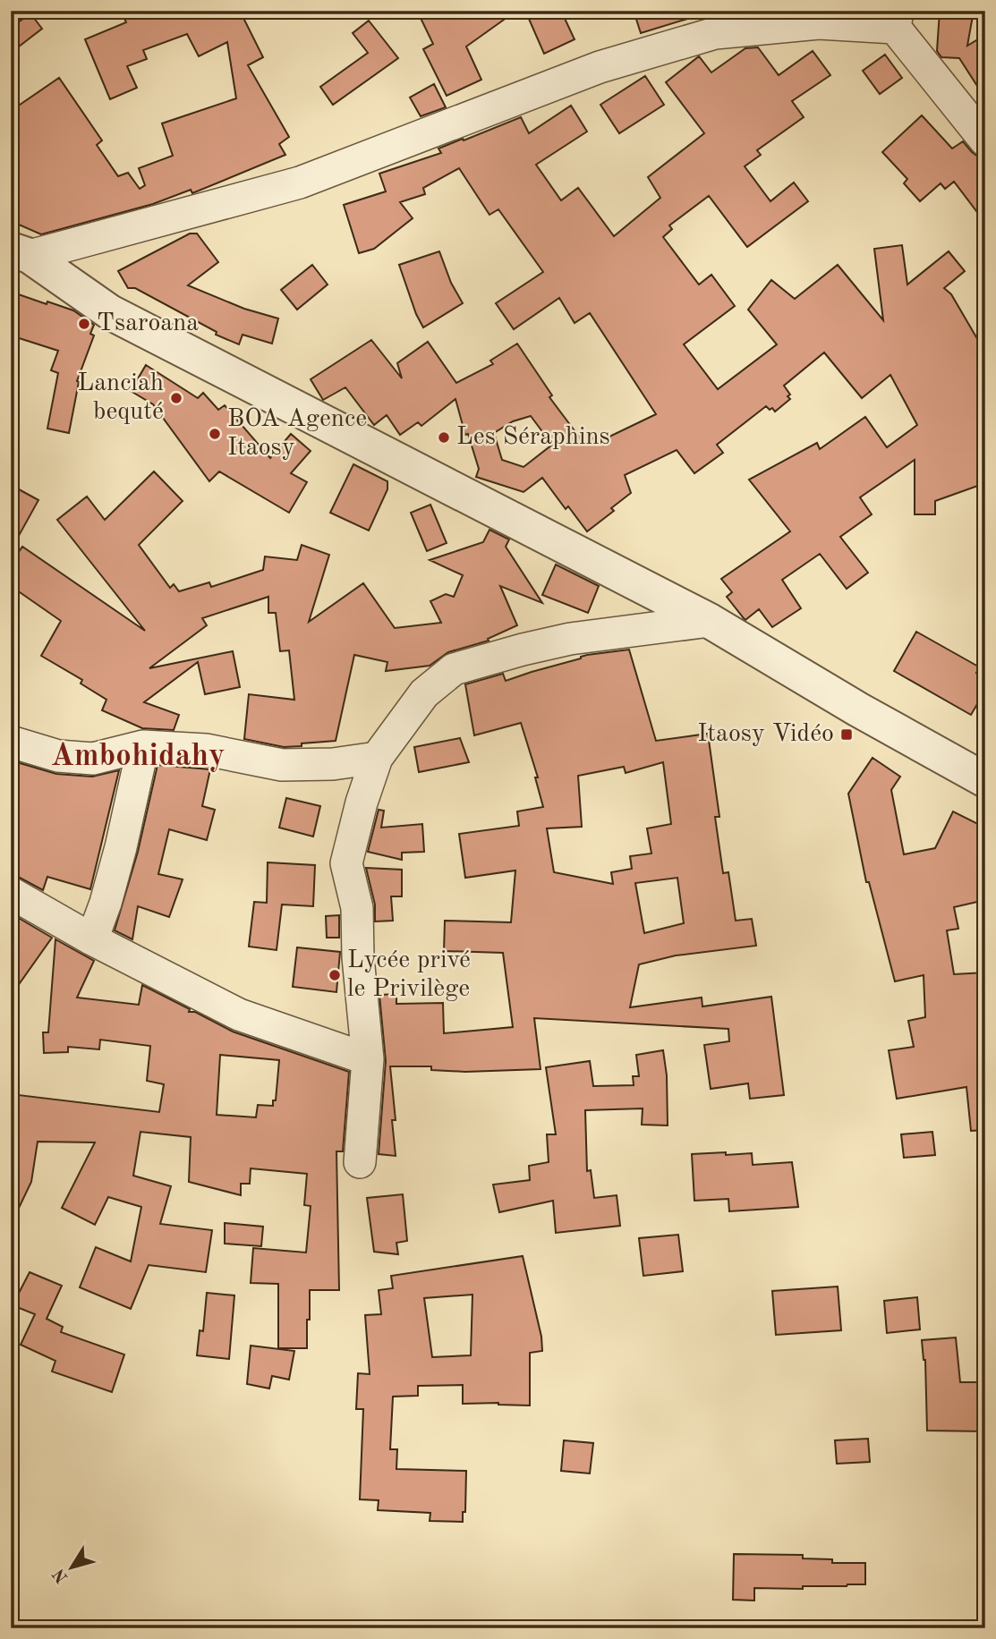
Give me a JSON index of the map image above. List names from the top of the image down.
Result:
{
  "districts": ["Ambohidahy"],
  "places": {
    "other": [
      "Tsaroana",
      "Lanciah bequté",
      "BOA Agence Itaosy",
      "Les Séraphins",
      "Lycée privé le Privilège"
    ],
    "transit": ["Itaosy Vidéo"]
  },
  "north": "bottom left"
}
